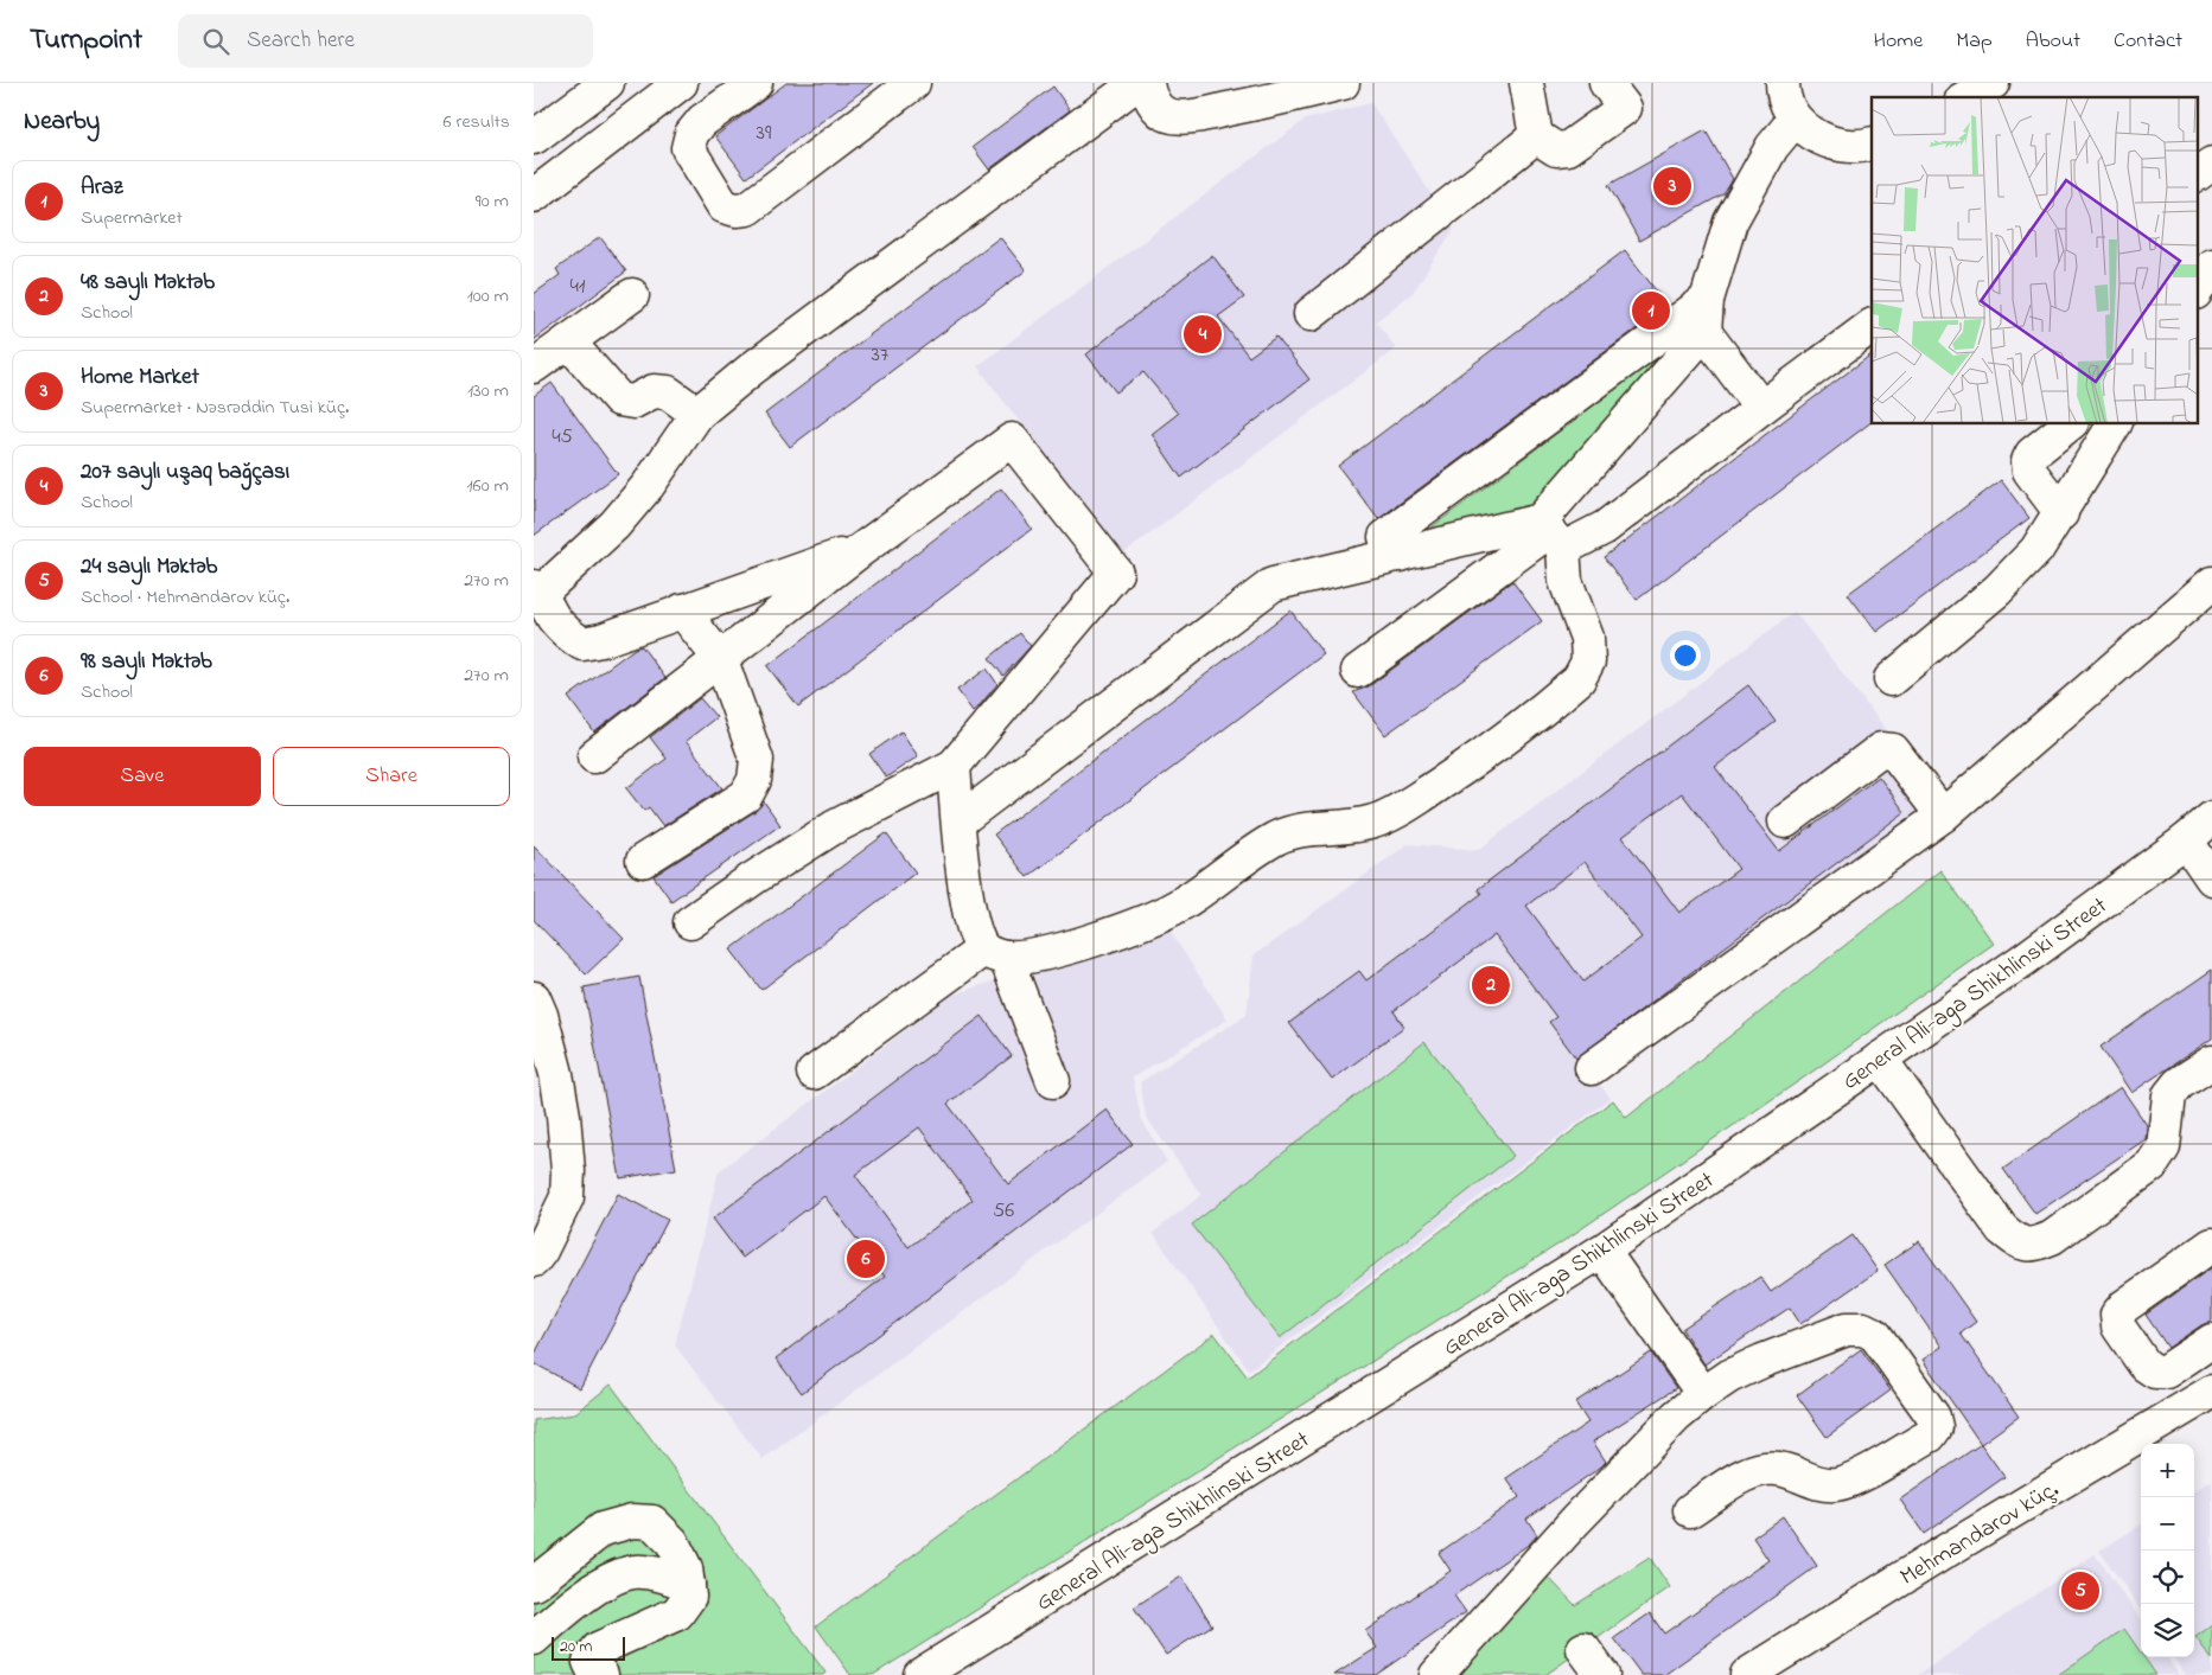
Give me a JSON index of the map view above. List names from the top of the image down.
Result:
{
  "streets": {
    "main road": ["General Ali-aga Shikhlinski Street", "Mehmandarov küç."]
  },
  "house_numbers": [
    "39",
    "41",
    "37",
    "45",
    "56"
  ],
  "scale_bar": "20 m",
  "page": {
    "header": "Turnpoint",
    "search": "Search here",
    "nav": [
      "Home",
      "Map",
      "About",
      "Contact"
    ],
    "heading": ["Nearby", "6 results"],
    "list": [
      {
        "mark": "1",
        "name": "Araz",
        "note": "Supermarket",
        "value": "90 m"
      },
      {
        "mark": "2",
        "name": "48 saylı Məktəb",
        "note": "School",
        "value": "100 m"
      },
      {
        "mark": "3",
        "name": "Home Market",
        "note": "Supermarket · Nəsrəddin Tusi küç.",
        "value": "130 m"
      },
      {
        "mark": "4",
        "name": "207 saylı uşaq bağçası",
        "note": "School",
        "value": "160 m"
      },
      {
        "mark": "5",
        "name": "24 saylı Məktəb",
        "note": "School · Mehmandarov küç.",
        "value": "270 m"
      },
      {
        "mark": "6",
        "name": "98 saylı Məktəb",
        "note": "School",
        "value": "270 m"
      }
    ],
    "pins": [
      "3",
      "1",
      "4",
      "2",
      "6",
      "5"
    ],
    "buttons": ["Save", "Share"],
    "map_buttons": ["+", "−"],
    "scale": "20 m"
  }
}
